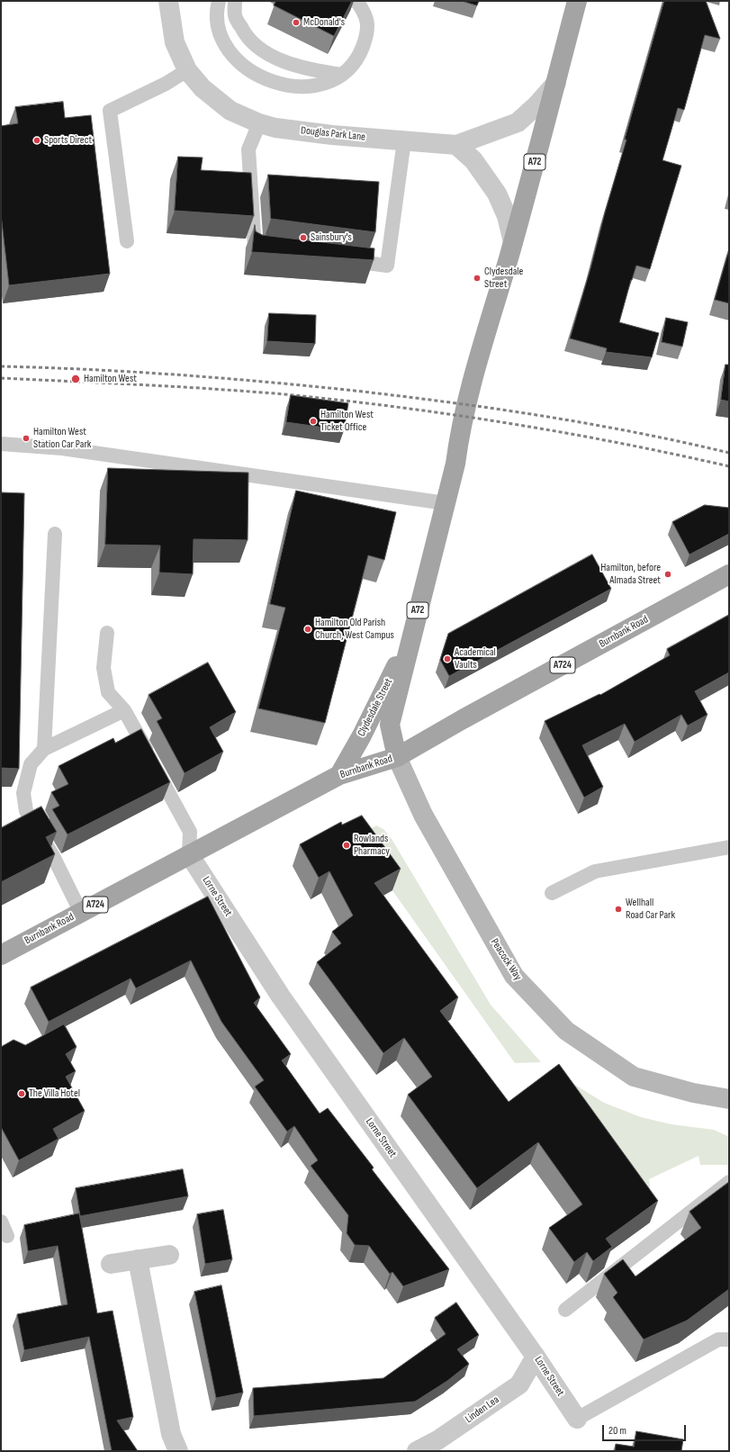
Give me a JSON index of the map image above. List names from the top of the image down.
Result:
{
  "streets": {
    "main road": [
      "A72",
      "Burnbank Road",
      "A724",
      "Clydesdale Street",
      "Peacock Way"
    ],
    "street": ["Douglas Park Lane", "Lorne Street", "Linden Lea"]
  },
  "crossings": [
    ["Burnbank Road", "Clydesdale Street"],
    ["Burnbank Road", "Lorne Street"],
    ["Burnbank Road", "Peacock Way"],
    ["Clydesdale Street", "Peacock Way"],
    ["Lorne Street", "Linden Lea"]
  ],
  "places": [
    "McDonald's",
    "Sports Direct",
    "Sainsbury's",
    "Clydesdale Street",
    "Hamilton West",
    "Hamilton West Ticket Office",
    "Hamilton West Station Car Park",
    "Hamilton, before Almada Street",
    "Hamilton Old Parish Church, West Campus",
    "Academical Vaults",
    "Rowlands Pharmacy",
    "Wellhall Road Car Park",
    "The Villa Hotel"
  ],
  "scale_bar": "20 m"
}
